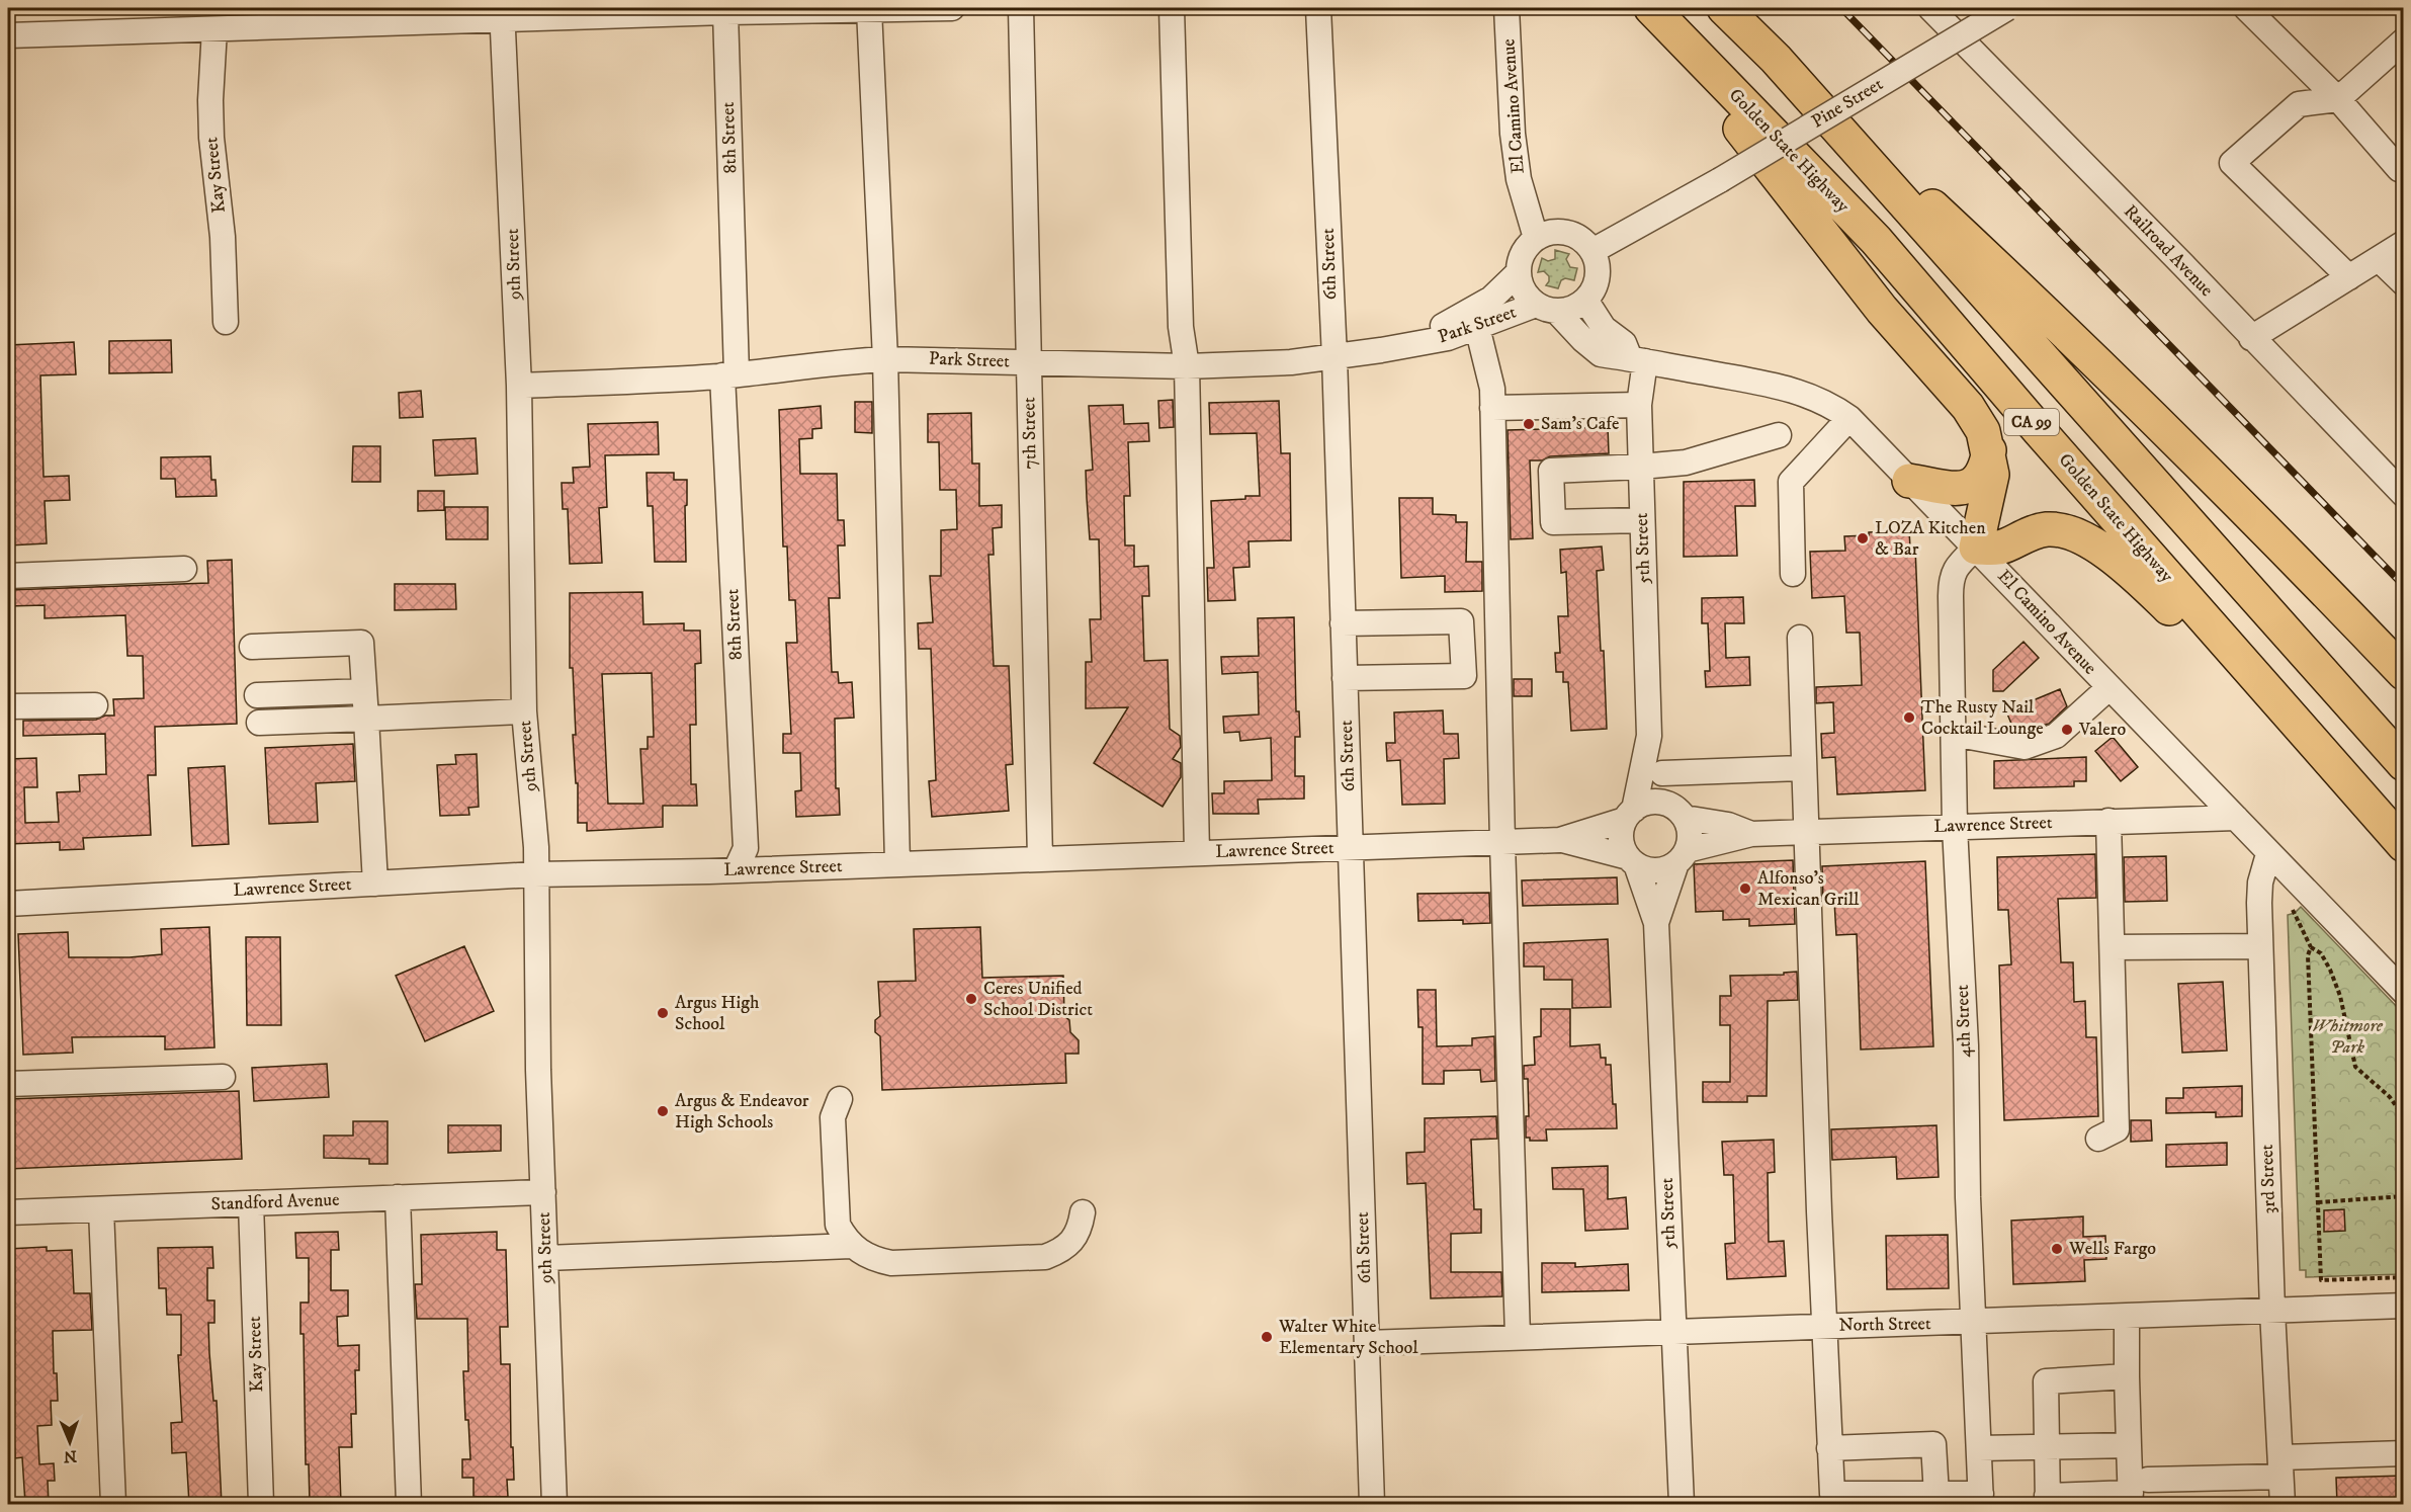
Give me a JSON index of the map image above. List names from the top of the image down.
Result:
{
  "streets": {
    "highway": ["Golden State Highway", "CA 99"],
    "street": [
      "Pine Street",
      "El Camino Avenue",
      "8th Street",
      "Kay Street",
      "Railroad Avenue",
      "9th Street",
      "6th Street",
      "Park Street",
      "7th Street",
      "5th Street",
      "Lawrence Street",
      "4th Street",
      "3rd Street",
      "Standford Avenue",
      "North Street"
    ]
  },
  "crossings": [
    ["Pine Street", "El Camino Avenue"],
    ["Pine Street", "Park Street"],
    ["El Camino Avenue", "Park Street"],
    ["El Camino Avenue", "5th Street"],
    ["El Camino Avenue", "Lawrence Street"],
    ["El Camino Avenue", "4th Street"],
    ["El Camino Avenue", "3rd Street"],
    ["8th Street", "Park Street"],
    ["8th Street", "Lawrence Street"],
    ["Kay Street", "Standford Avenue"],
    ["9th Street", "Park Street"],
    ["9th Street", "Lawrence Street"],
    ["9th Street", "Standford Avenue"],
    ["6th Street", "Park Street"],
    ["6th Street", "Lawrence Street"],
    ["6th Street", "North Street"],
    ["Park Street", "7th Street"],
    ["7th Street", "Lawrence Street"],
    ["5th Street", "Lawrence Street"],
    ["5th Street", "North Street"],
    ["Lawrence Street", "4th Street"],
    ["4th Street", "North Street"],
    ["3rd Street", "North Street"]
  ],
  "parks": ["Whitmore Park"],
  "places": [
    "Sam's Cafe",
    "LOZA Kitchen & Bar",
    "The Rusty Nail Cocktail Lounge",
    "Valero",
    "Alfonso's Mexican Grill",
    "Ceres Unified School District",
    "Argus High School",
    "Argus & Endeavor High Schools",
    "Wells Fargo",
    "Walter White Elementary School"
  ],
  "north": "bottom"
}
